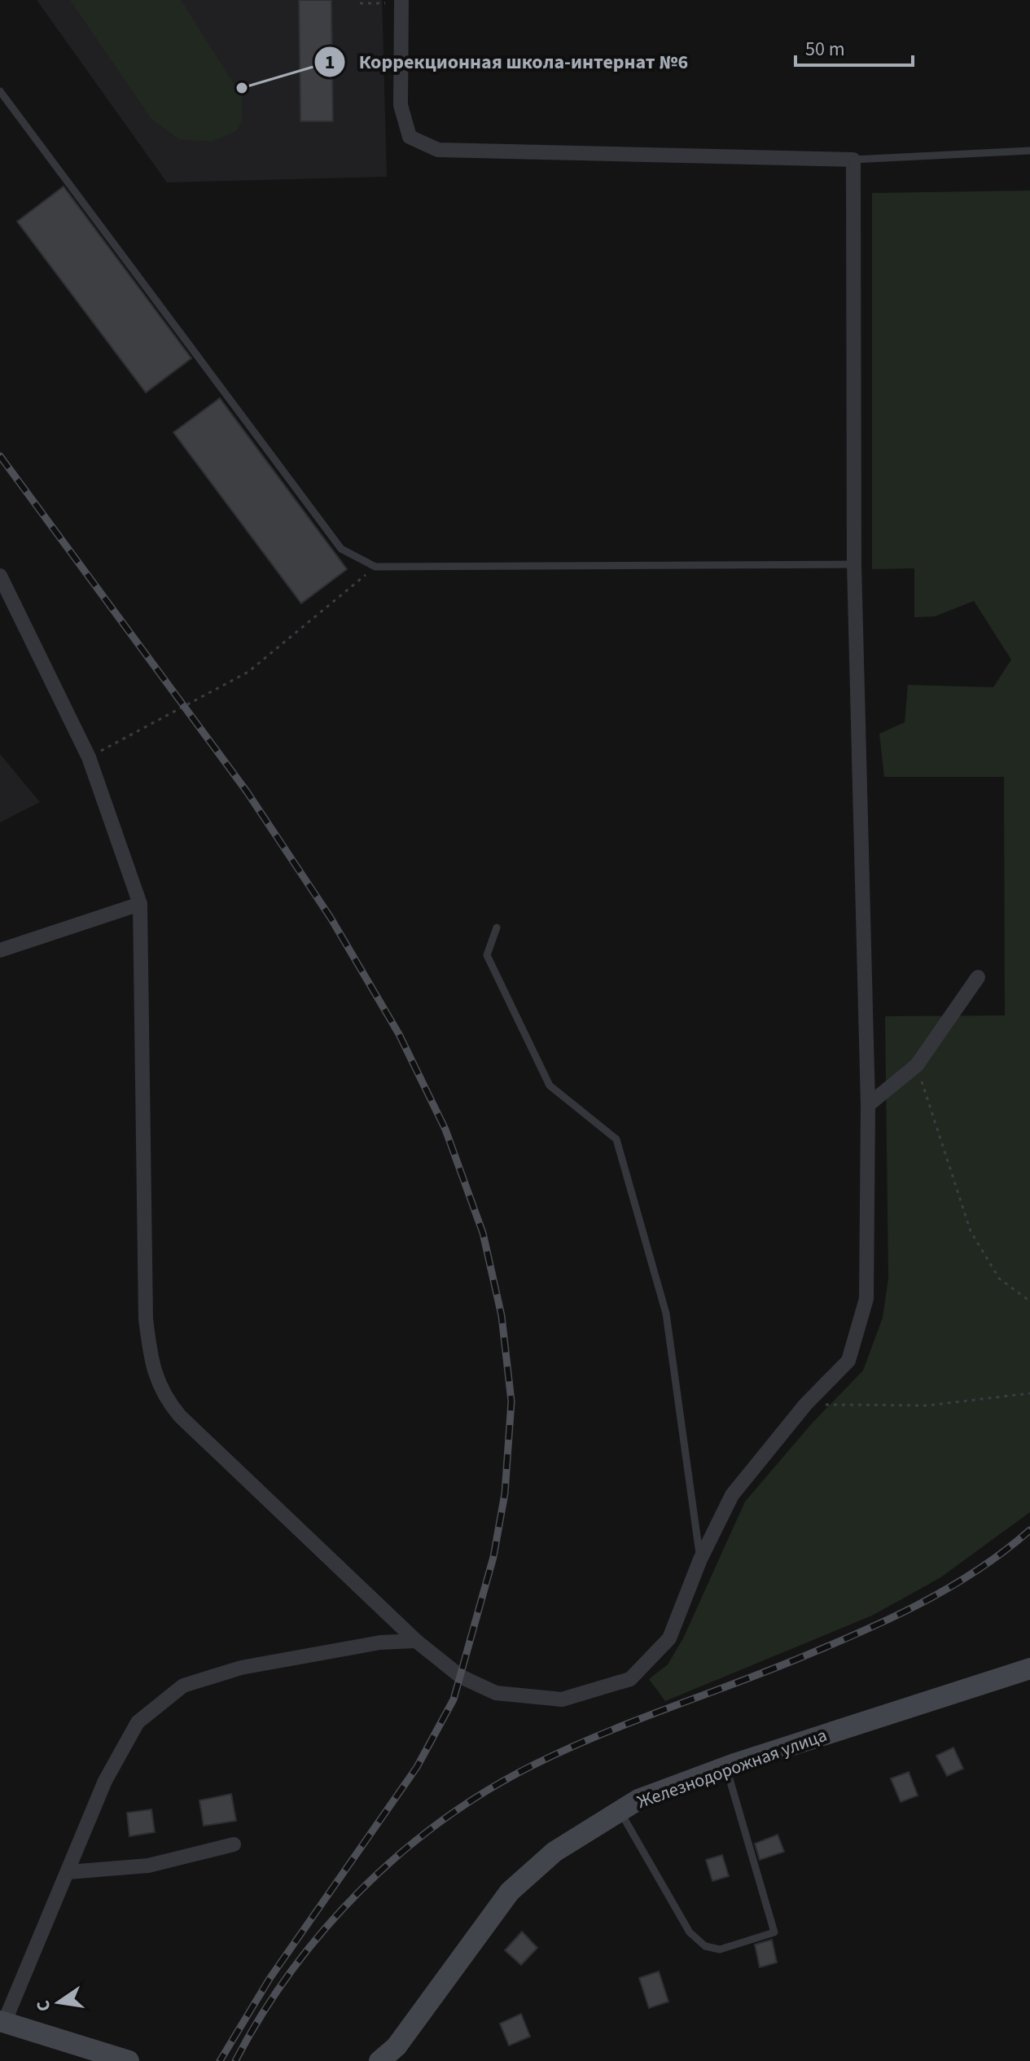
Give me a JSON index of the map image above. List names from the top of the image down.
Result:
{
  "streets": {
    "main road": ["Железнодорожная улица"]
  },
  "places": ["Коррекционная школа-интернат №6"],
  "scale_bar": "50 m",
  "north": "left"
}
